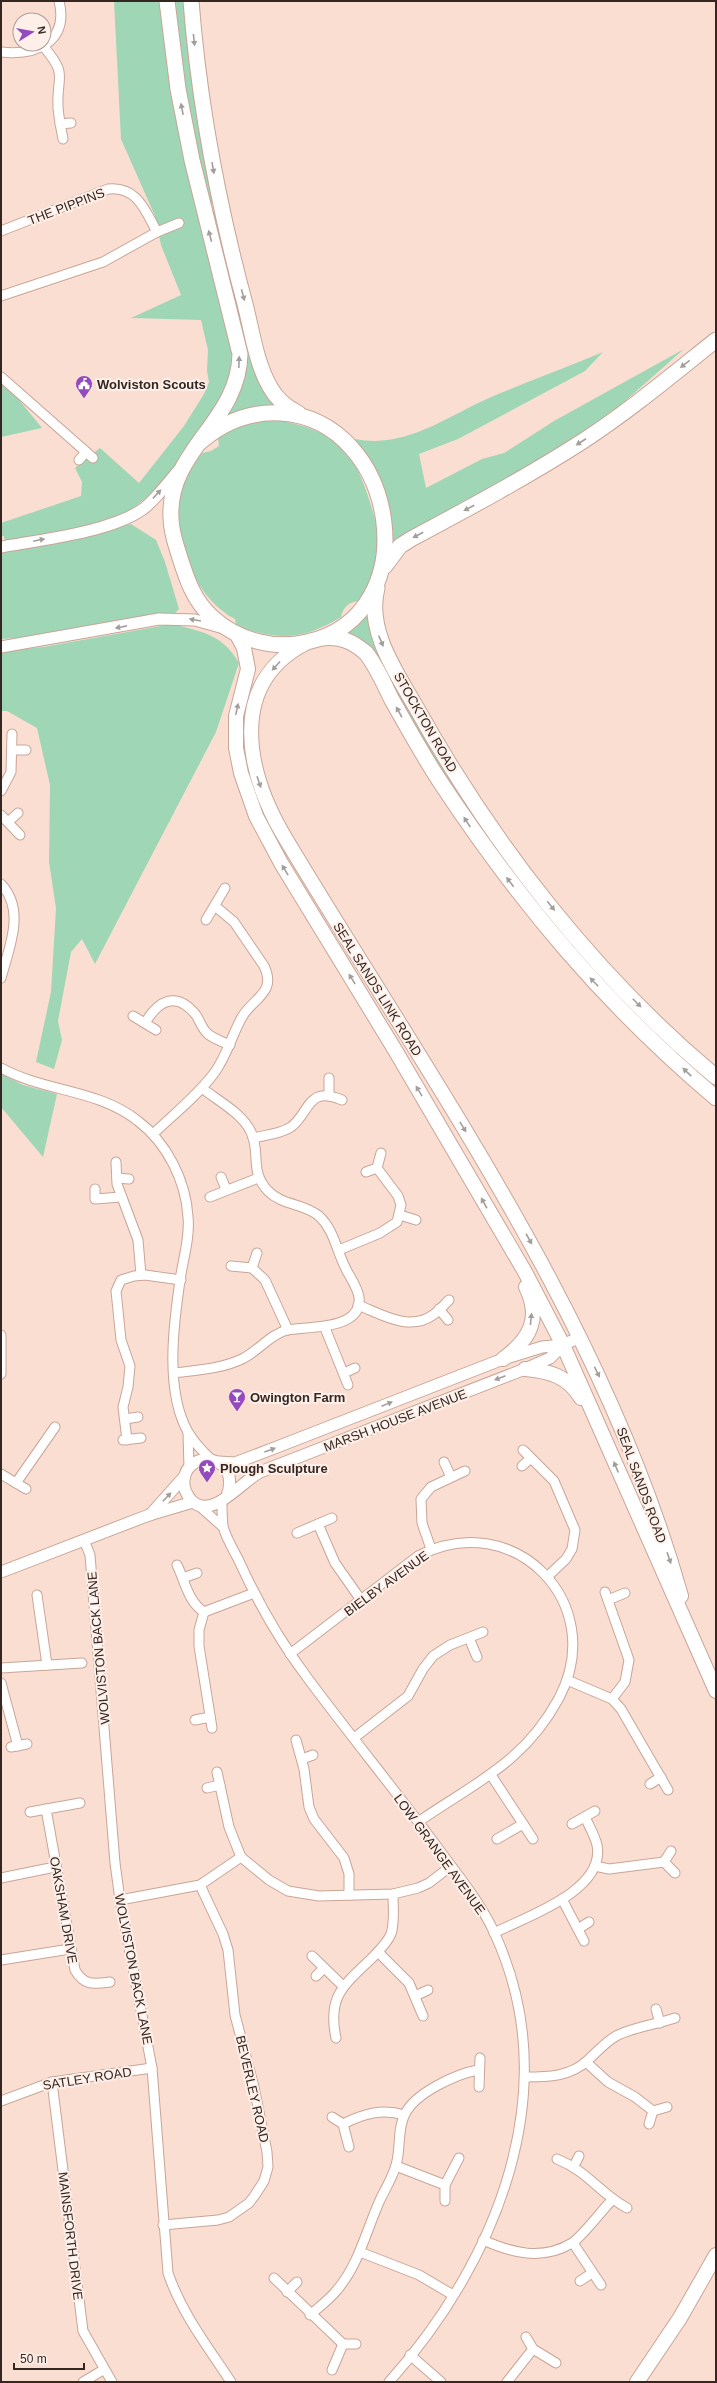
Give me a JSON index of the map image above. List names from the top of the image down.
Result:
{
  "streets": {
    "highway": ["STOCKTON ROAD"],
    "main road": ["SEAL SANDS LINK ROAD", "SEAL SANDS ROAD"],
    "street": [
      "THE PIPPINS",
      "MARSH HOUSE AVENUE",
      "BIELBY AVENUE",
      "WOLVISTON BACK LANE",
      "LOW GRANGE AVENUE",
      "OAKSHAM DRIVE",
      "SATLEY ROAD",
      "BEVERLEY ROAD",
      "MAINSFORTH DRIVE"
    ]
  },
  "crossings": [
    ["STOCKTON ROAD", "SEAL SANDS LINK ROAD"],
    ["SEAL SANDS LINK ROAD", "MARSH HOUSE AVENUE"],
    ["SEAL SANDS LINK ROAD", "SEAL SANDS ROAD"],
    ["MARSH HOUSE AVENUE", "SEAL SANDS ROAD"],
    ["MARSH HOUSE AVENUE", "WOLVISTON BACK LANE"],
    ["MARSH HOUSE AVENUE", "LOW GRANGE AVENUE"],
    ["BIELBY AVENUE", "LOW GRANGE AVENUE"],
    ["WOLVISTON BACK LANE", "SATLEY ROAD"],
    ["WOLVISTON BACK LANE", "BEVERLEY ROAD"],
    ["SATLEY ROAD", "MAINSFORTH DRIVE"]
  ],
  "places": {
    "public building": ["Wolviston Scouts"],
    "bar": ["Owington Farm"],
    "place": ["Plough Sculpture"]
  },
  "scale_bar": "50 m",
  "north": "right"
}
